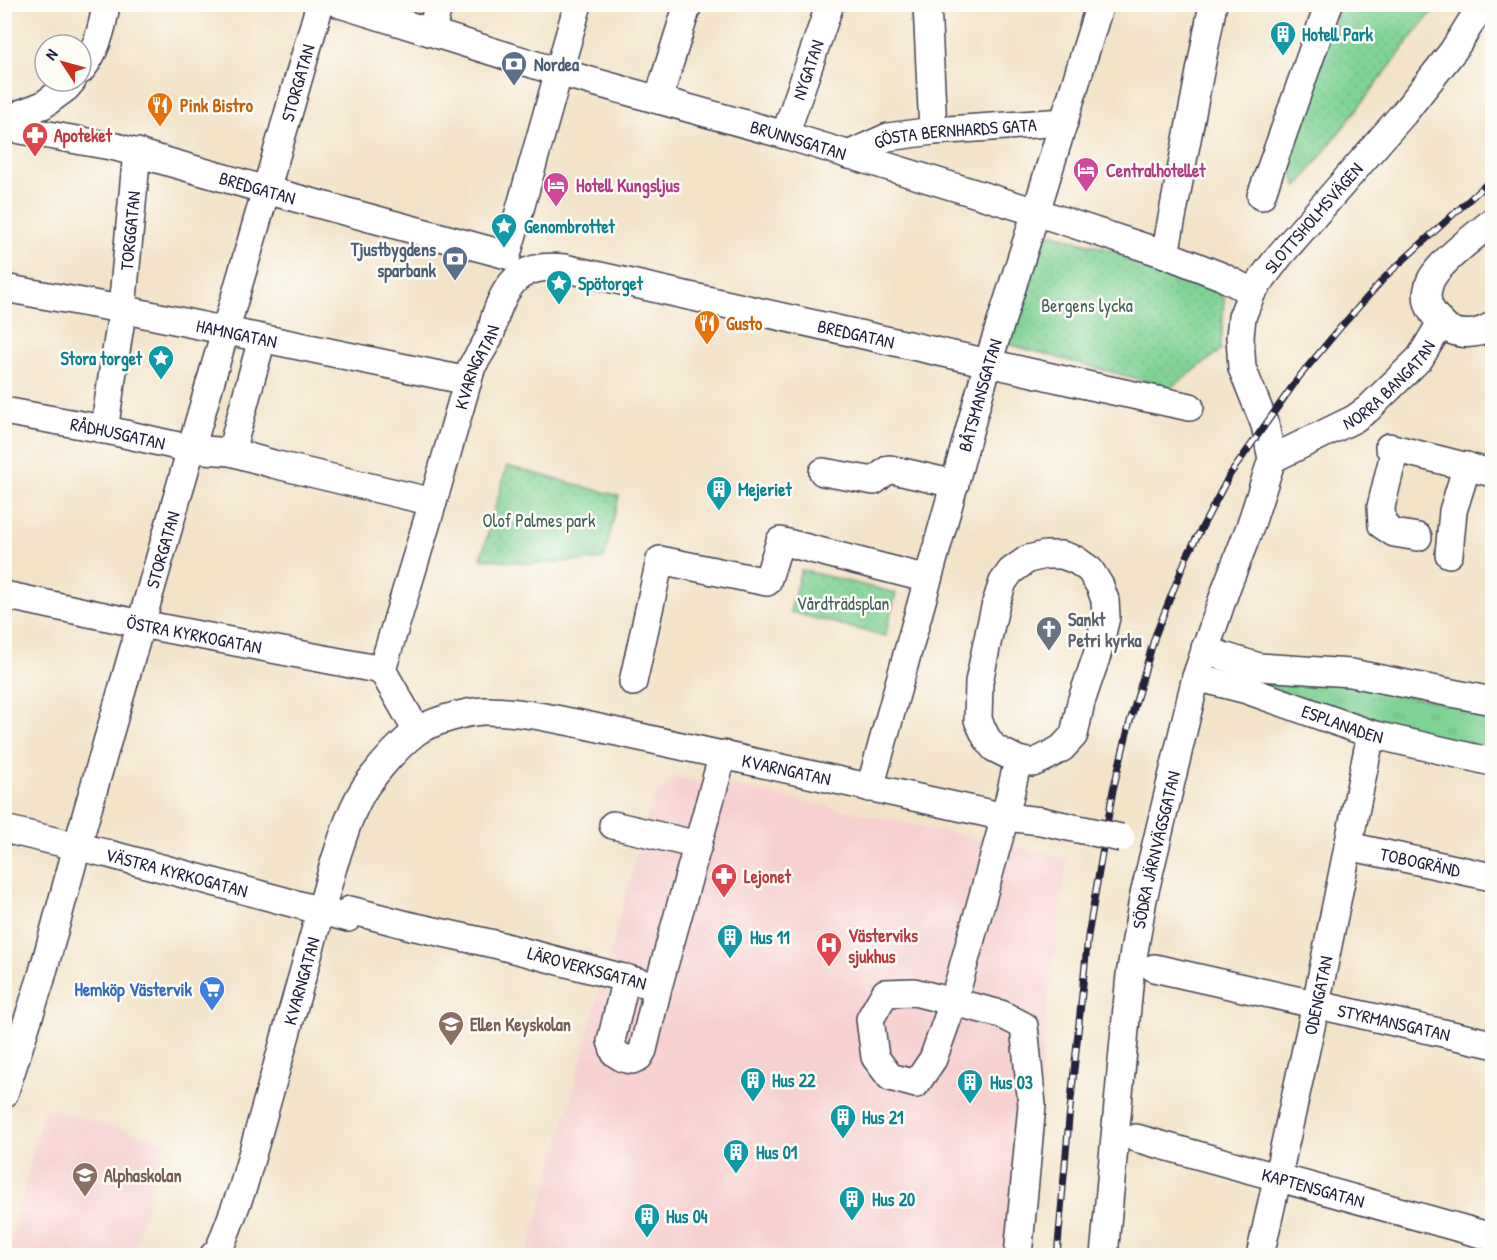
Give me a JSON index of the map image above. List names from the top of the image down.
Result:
{
  "streets": {
    "street": [
      "NYGATAN",
      "STORGATAN",
      "GÖSTA BERNHARDS GATA",
      "BRUNNSGATAN",
      "BREDGATAN",
      "SLOTTSHOLMSVÄGEN",
      "TORGGATAN",
      "HAMNGATAN",
      "KVARNGATAN",
      "NORRA BANGATAN",
      "BÅTSMANSGATAN",
      "RÅDHUSGATAN",
      "ÖSTRA KYRKOGATAN",
      "ESPLANADEN",
      "SÖDRA JÄRNVÄGSGATAN",
      "TOBOGRÄND",
      "VÄSTRA KYRKOGATAN",
      "LÄROVERKSGATAN",
      "ODENGATAN",
      "STYRMANSGATAN",
      "KAPTENSGATAN"
    ]
  },
  "crossings": [
    ["NYGATAN", "BRUNNSGATAN"],
    ["STORGATAN", "BREDGATAN"],
    ["STORGATAN", "HAMNGATAN"],
    ["STORGATAN", "RÅDHUSGATAN"],
    ["STORGATAN", "ÖSTRA KYRKOGATAN"],
    ["STORGATAN", "VÄSTRA KYRKOGATAN"],
    ["GÖSTA BERNHARDS GATA", "BRUNNSGATAN"],
    ["GÖSTA BERNHARDS GATA", "BÅTSMANSGATAN"],
    ["BRUNNSGATAN", "SLOTTSHOLMSVÄGEN"],
    ["BRUNNSGATAN", "KVARNGATAN"],
    ["BRUNNSGATAN", "BÅTSMANSGATAN"],
    ["BREDGATAN", "TORGGATAN"],
    ["BREDGATAN", "KVARNGATAN"],
    ["BREDGATAN", "BÅTSMANSGATAN"],
    ["SLOTTSHOLMSVÄGEN", "NORRA BANGATAN"],
    ["SLOTTSHOLMSVÄGEN", "SÖDRA JÄRNVÄGSGATAN"],
    ["TORGGATAN", "HAMNGATAN"],
    ["TORGGATAN", "RÅDHUSGATAN"],
    ["HAMNGATAN", "KVARNGATAN"],
    ["KVARNGATAN", "BÅTSMANSGATAN"],
    ["KVARNGATAN", "RÅDHUSGATAN"],
    ["KVARNGATAN", "ÖSTRA KYRKOGATAN"],
    ["KVARNGATAN", "SÖDRA JÄRNVÄGSGATAN"],
    ["KVARNGATAN", "VÄSTRA KYRKOGATAN"],
    ["KVARNGATAN", "LÄROVERKSGATAN"],
    ["NORRA BANGATAN", "SÖDRA JÄRNVÄGSGATAN"],
    ["ESPLANADEN", "SÖDRA JÄRNVÄGSGATAN"],
    ["ESPLANADEN", "ODENGATAN"],
    ["TOBOGRÄND", "ODENGATAN"],
    ["VÄSTRA KYRKOGATAN", "LÄROVERKSGATAN"],
    ["ODENGATAN", "STYRMANSGATAN"],
    ["ODENGATAN", "KAPTENSGATAN"]
  ],
  "parks": ["Bergens lycka", "Olof Palmes park", "Vårdträdsplan"],
  "places": {
    "building": [
      "Hotell Park",
      "Mejeriet",
      "Hus 11",
      "Hus 22",
      "Hus 03",
      "Hus 21",
      "Hus 01",
      "Hus 20",
      "Hus 04"
    ],
    "bank": ["Nordea", "Tjustbygdens sparbank"],
    "restaurant": ["Pink Bistro", "Gusto"],
    "pharmacy": ["Apoteket", "Lejonet"],
    "hotel": ["Centralhotellet", "Hotell Kungsljus"],
    "place": ["Genombrottet", "Spötorget", "Stora torget"],
    "church": ["Sankt Petri kyrka"],
    "hospital": ["Västerviks sjukhus"],
    "supermarket": ["Hemköp Västervik"],
    "school or university": ["Ellen Keyskolan", "Alphaskolan"]
  },
  "north": "top left"
}
